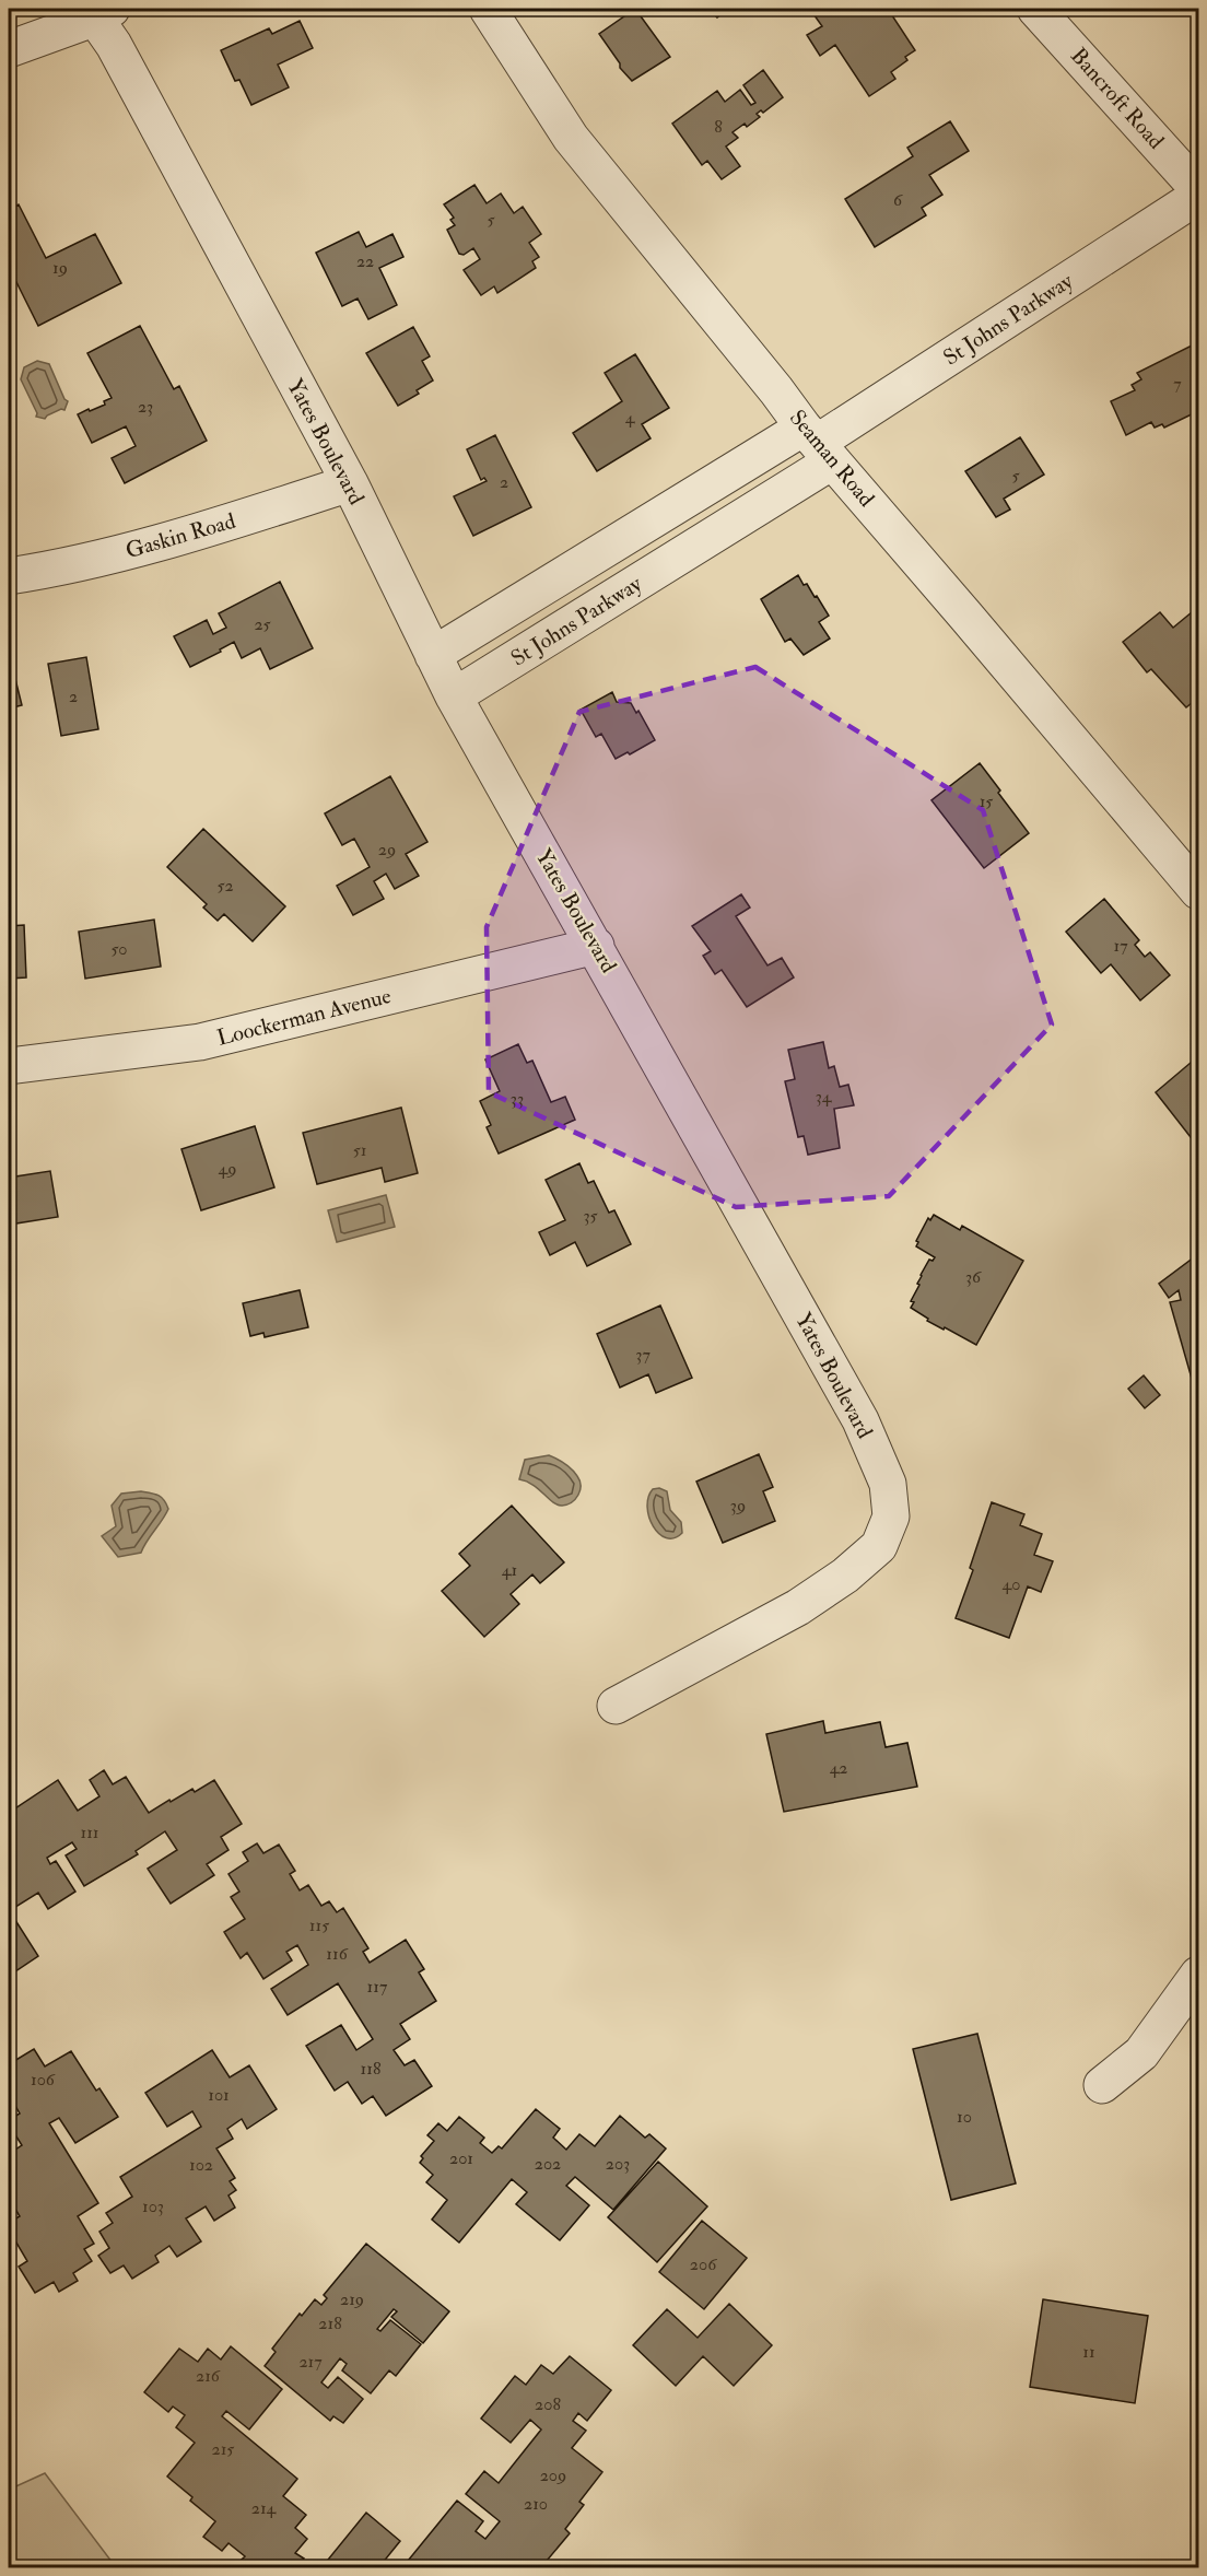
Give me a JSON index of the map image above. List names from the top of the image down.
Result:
{
  "streets": {
    "street": [
      "Bancroft Road",
      "St Johns Parkway",
      "Yates Boulevard",
      "Seaman Road",
      "Gaskin Road",
      "Loockerman Avenue"
    ]
  },
  "crossings": [
    ["St Johns Parkway", "Yates Boulevard"],
    ["St Johns Parkway", "Seaman Road"],
    ["Yates Boulevard", "Gaskin Road"],
    ["Yates Boulevard", "Loockerman Avenue"]
  ],
  "house_numbers": [
    "8",
    "6",
    "5",
    "22",
    "19",
    "7",
    "23",
    "4",
    "5",
    "2",
    "25",
    "2",
    "15",
    "29",
    "52",
    "17",
    "50",
    "34",
    "33",
    "51",
    "49",
    "35",
    "36",
    "37",
    "39",
    "41",
    "40",
    "42",
    "111",
    "115",
    "116",
    "117",
    "118",
    "106",
    "101",
    "10",
    "201",
    "202",
    "203",
    "102",
    "103",
    "206",
    "219",
    "218",
    "11",
    "217",
    "216",
    "208",
    "215",
    "209",
    "210",
    "214"
  ]
}
